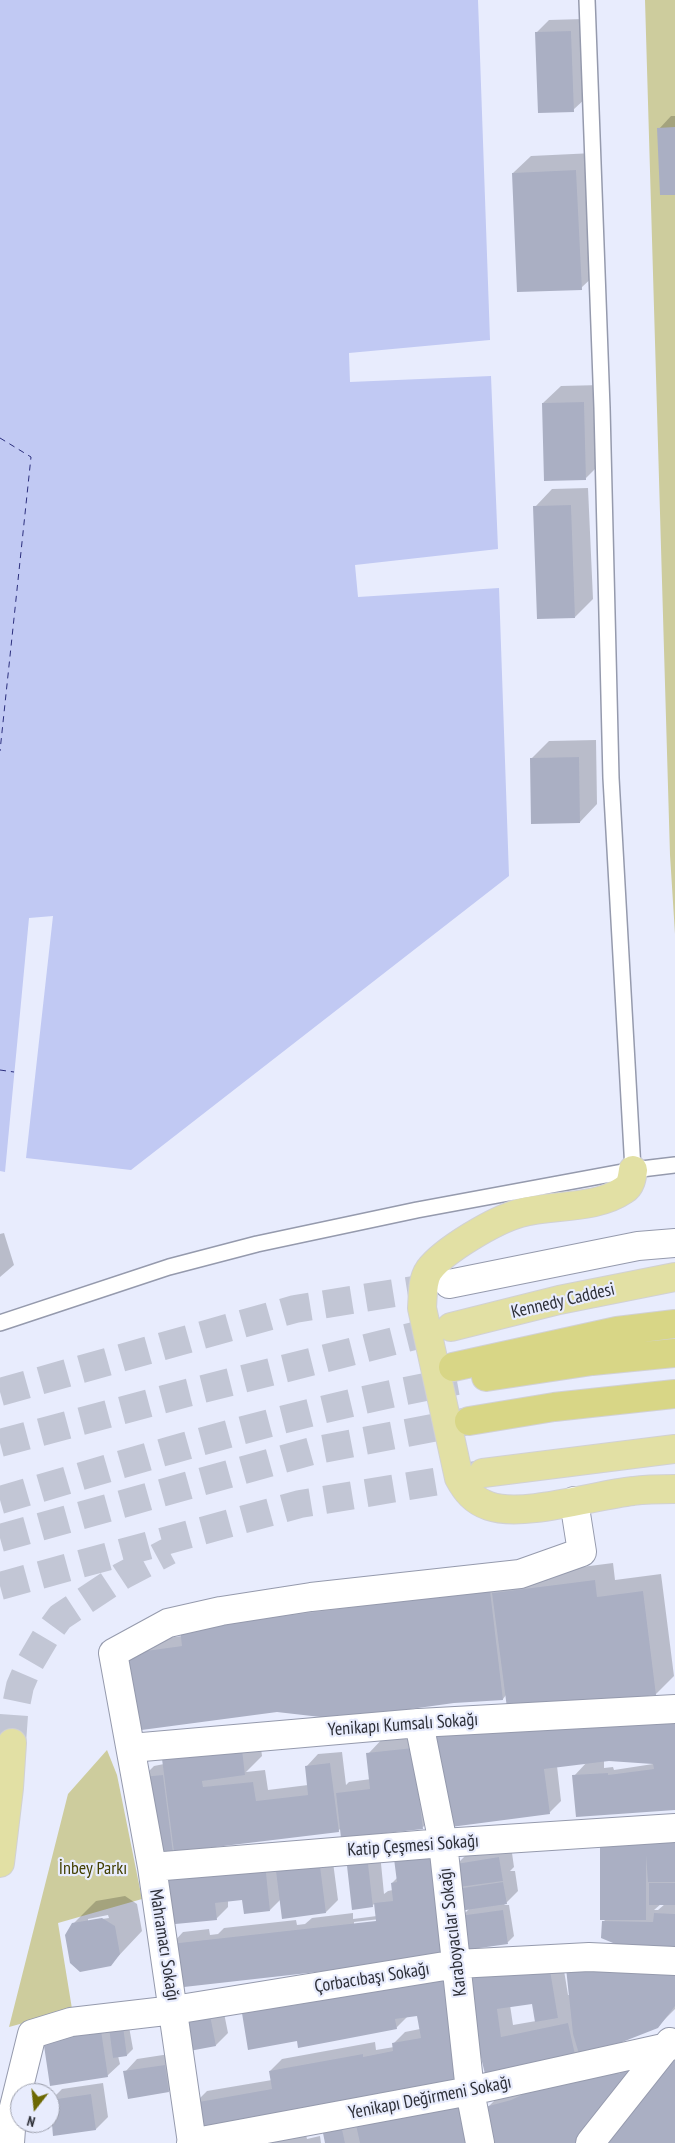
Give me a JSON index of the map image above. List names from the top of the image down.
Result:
{
  "streets": {
    "main road": ["Kennedy Caddesi"],
    "street": [
      "Yenikapı Kumsalı Sokağı",
      "Katip Çeşmesi Sokağı",
      "Karaboyacılar Sokağı",
      "Mahramacı Sokağı",
      "Çorbacıbaşı Sokağı",
      "Yenikapı Değirmeni Sokağı"
    ]
  },
  "crossings": [
    ["Yenikapı Kumsalı Sokağı", "Karaboyacılar Sokağı"],
    ["Yenikapı Kumsalı Sokağı", "Mahramacı Sokağı"],
    ["Katip Çeşmesi Sokağı", "Karaboyacılar Sokağı"],
    ["Katip Çeşmesi Sokağı", "Mahramacı Sokağı"],
    ["Karaboyacılar Sokağı", "Çorbacıbaşı Sokağı"],
    ["Karaboyacılar Sokağı", "Yenikapı Değirmeni Sokağı"],
    ["Mahramacı Sokağı", "Çorbacıbaşı Sokağı"],
    ["Mahramacı Sokağı", "Yenikapı Değirmeni Sokağı"]
  ],
  "parks": ["İnbey Parkı"],
  "north": "bottom"
}
